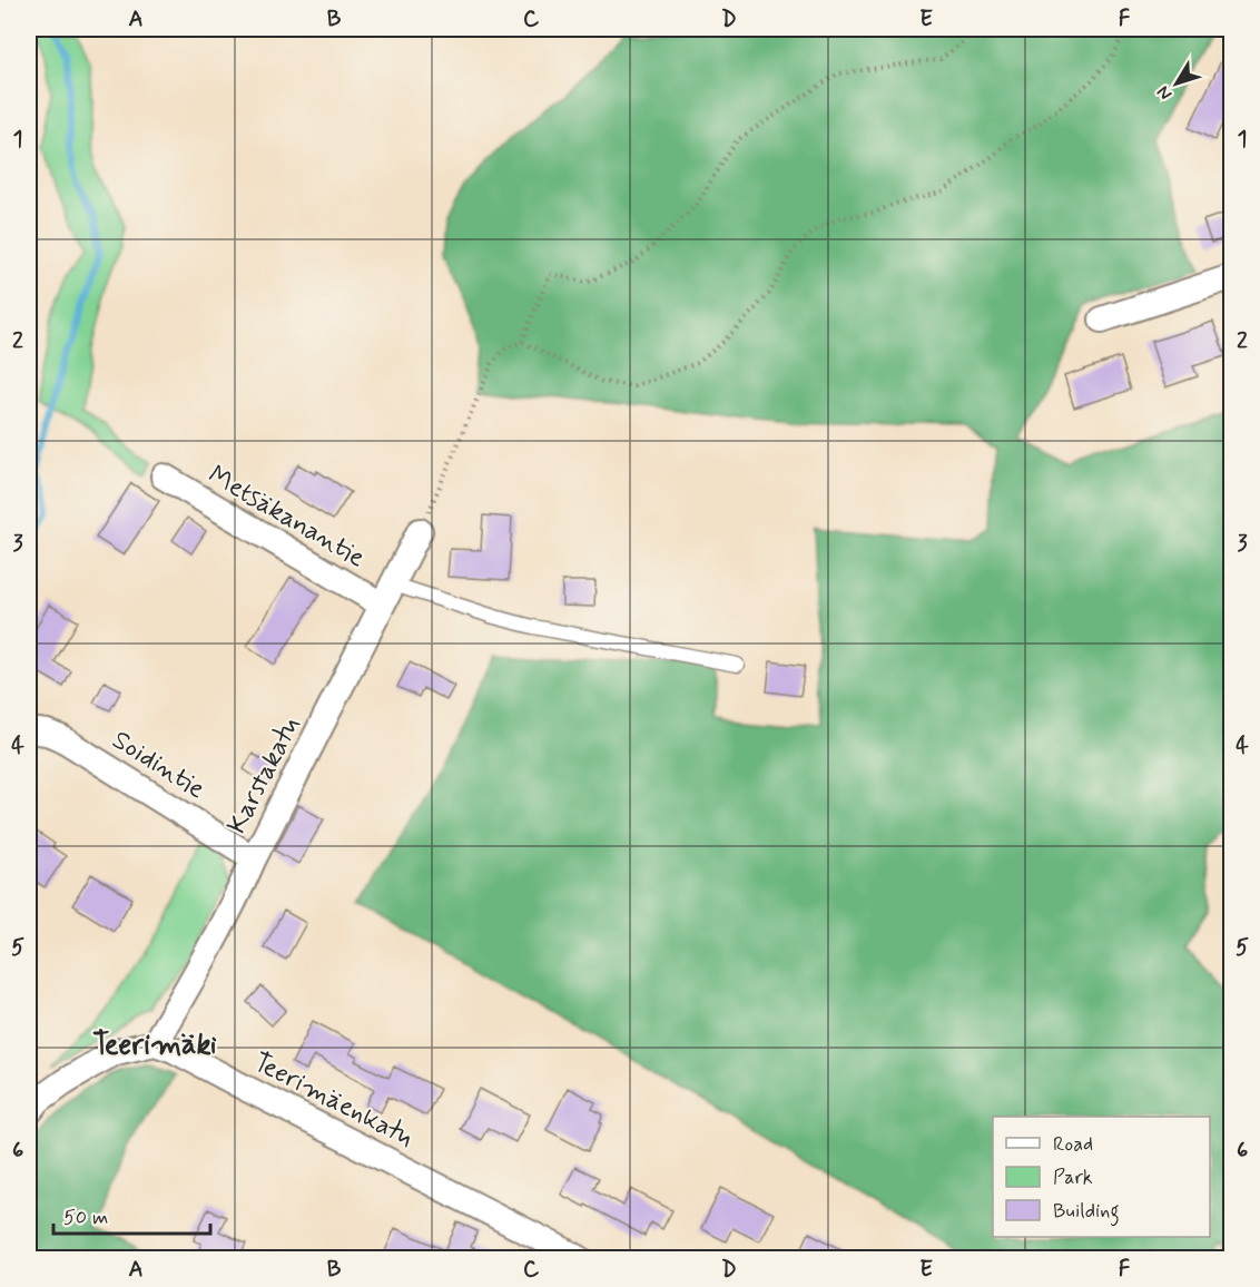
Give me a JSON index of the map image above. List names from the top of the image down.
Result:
{
  "streets": {
    "street": [
      "Metsäkanantie",
      "Soidintie",
      "Karstakatu",
      "Teerimäenkatu"
    ]
  },
  "crossings": [
    ["Metsäkanantie", "Karstakatu"],
    ["Soidintie", "Karstakatu"],
    ["Karstakatu", "Teerimäenkatu"]
  ],
  "districts": ["Teerimäki"],
  "legend": ["Road", "Park", "Building"],
  "scale_bar": "50 m",
  "north": "bottom left",
  "grid": {
    "columns": [
      "A",
      "B",
      "C",
      "D",
      "E",
      "F"
    ],
    "rows": [
      "1",
      "2",
      "3",
      "4",
      "5",
      "6"
    ]
  }
}
